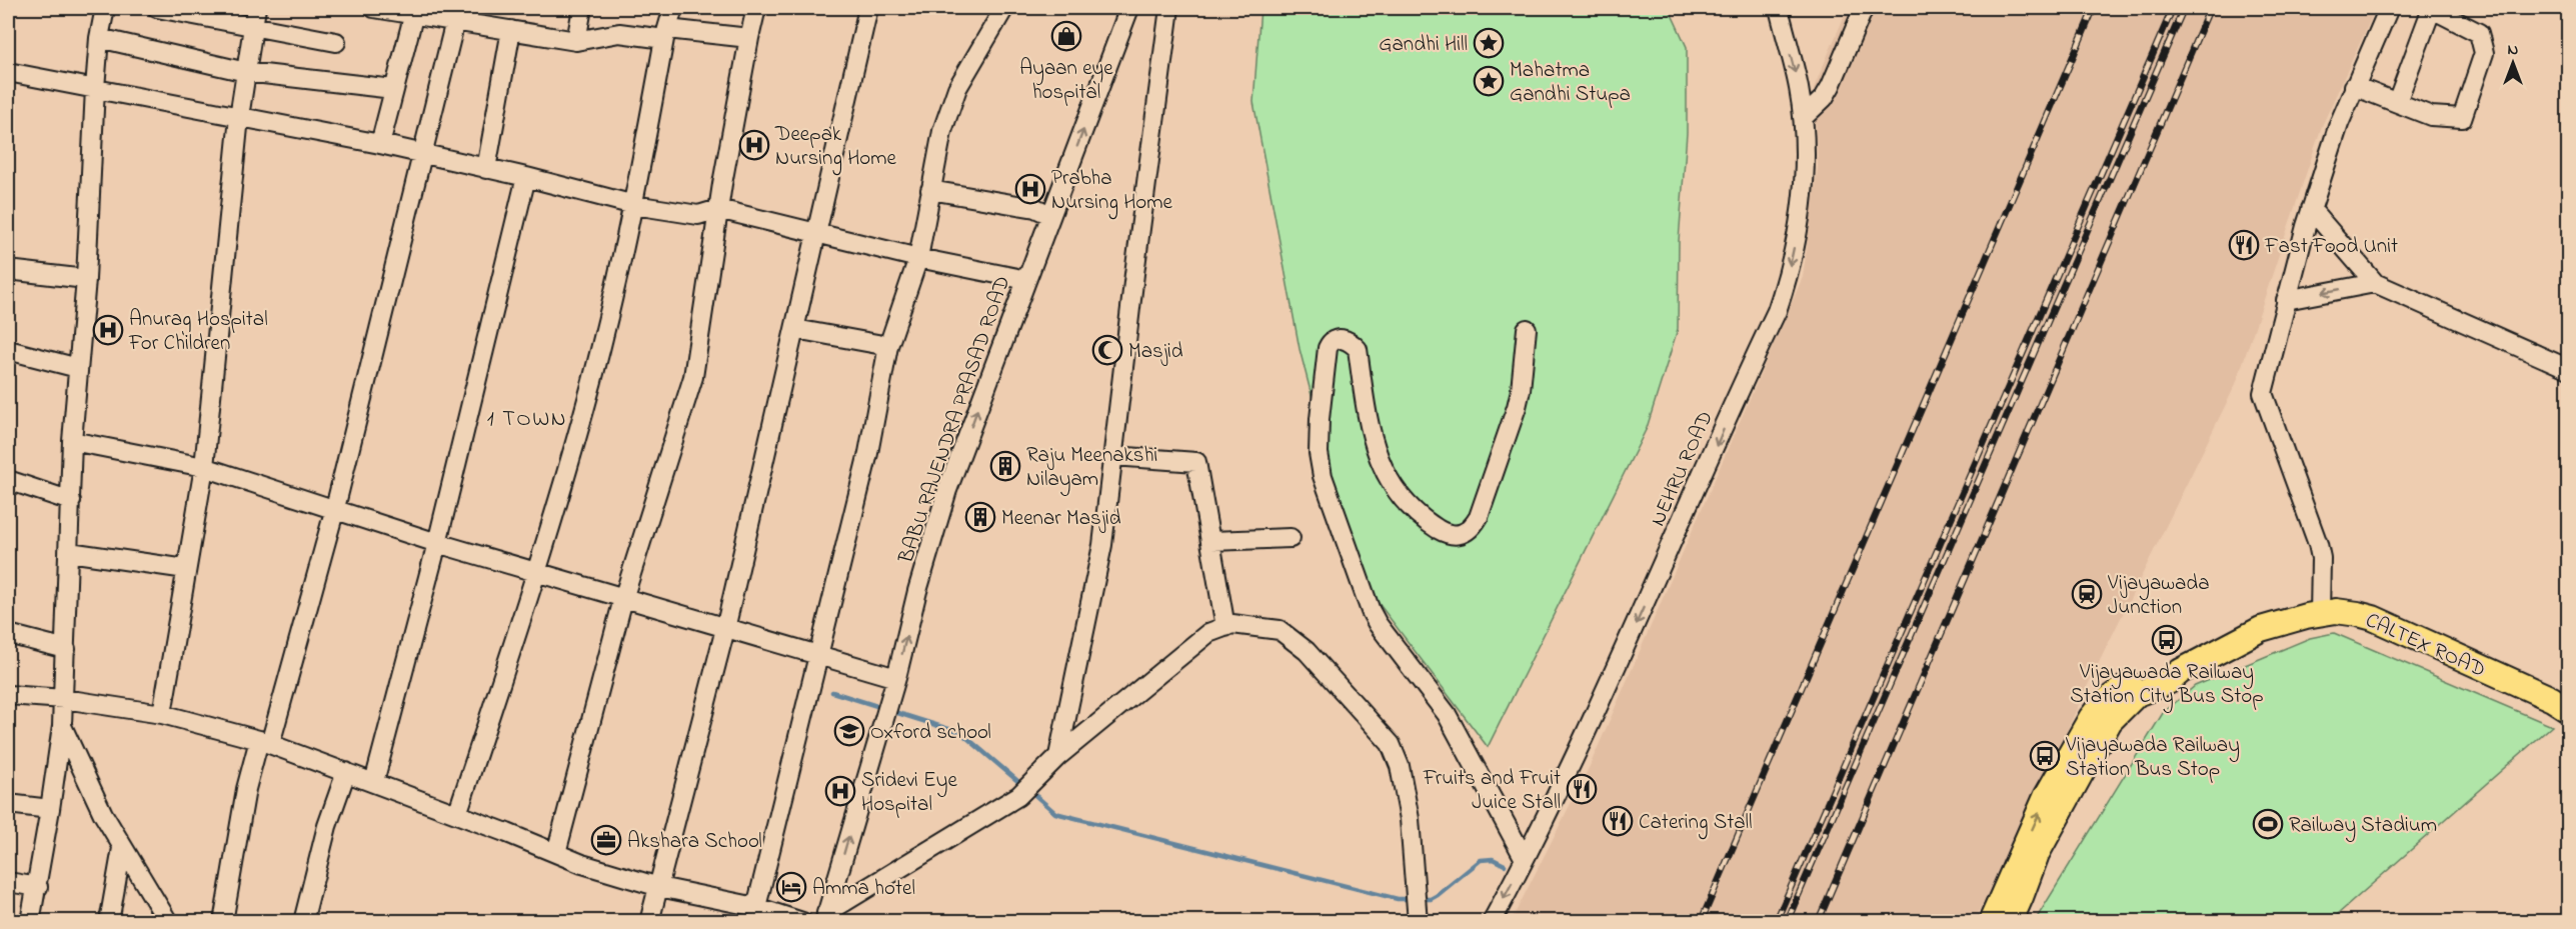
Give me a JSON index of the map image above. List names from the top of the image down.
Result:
{
  "streets": {
    "main road": ["CALTEX ROAD"],
    "street": ["BABU RAJENDRA PRASAD ROAD", "NEHRU ROAD"]
  },
  "one_way": ["NEHRU ROAD"],
  "districts": ["1 TOWN"],
  "places": {
    "shop": ["Ayaan eye hospital"],
    "place": ["Gandhi Hill", "Mahatma Gandhi Stupa"],
    "hospital": [
      "Deepak Nursing Home",
      "Prabha Nursing Home",
      "Anurag Hospital For Children",
      "Sridevi Eye Hospital"
    ],
    "restaurant": ["Fast Food Unit", "Fruits and Fruit Juice Stall", "Catering Stall"],
    "mosque": ["Masjid"],
    "building": ["Raju Meenakshi Nilayam", "Meenar Masjid"],
    "station": ["Vijayawada Junction"],
    "bus stop": ["Vijayawada Railway Station City Bus Stop", "Vijayawada Railway Station Bus Stop"],
    "school or university": ["Oxford school"],
    "sports": ["Railway Stadium"],
    "office": ["Akshara School"],
    "hotel": ["Amma hotel"]
  },
  "north": "top"
}
